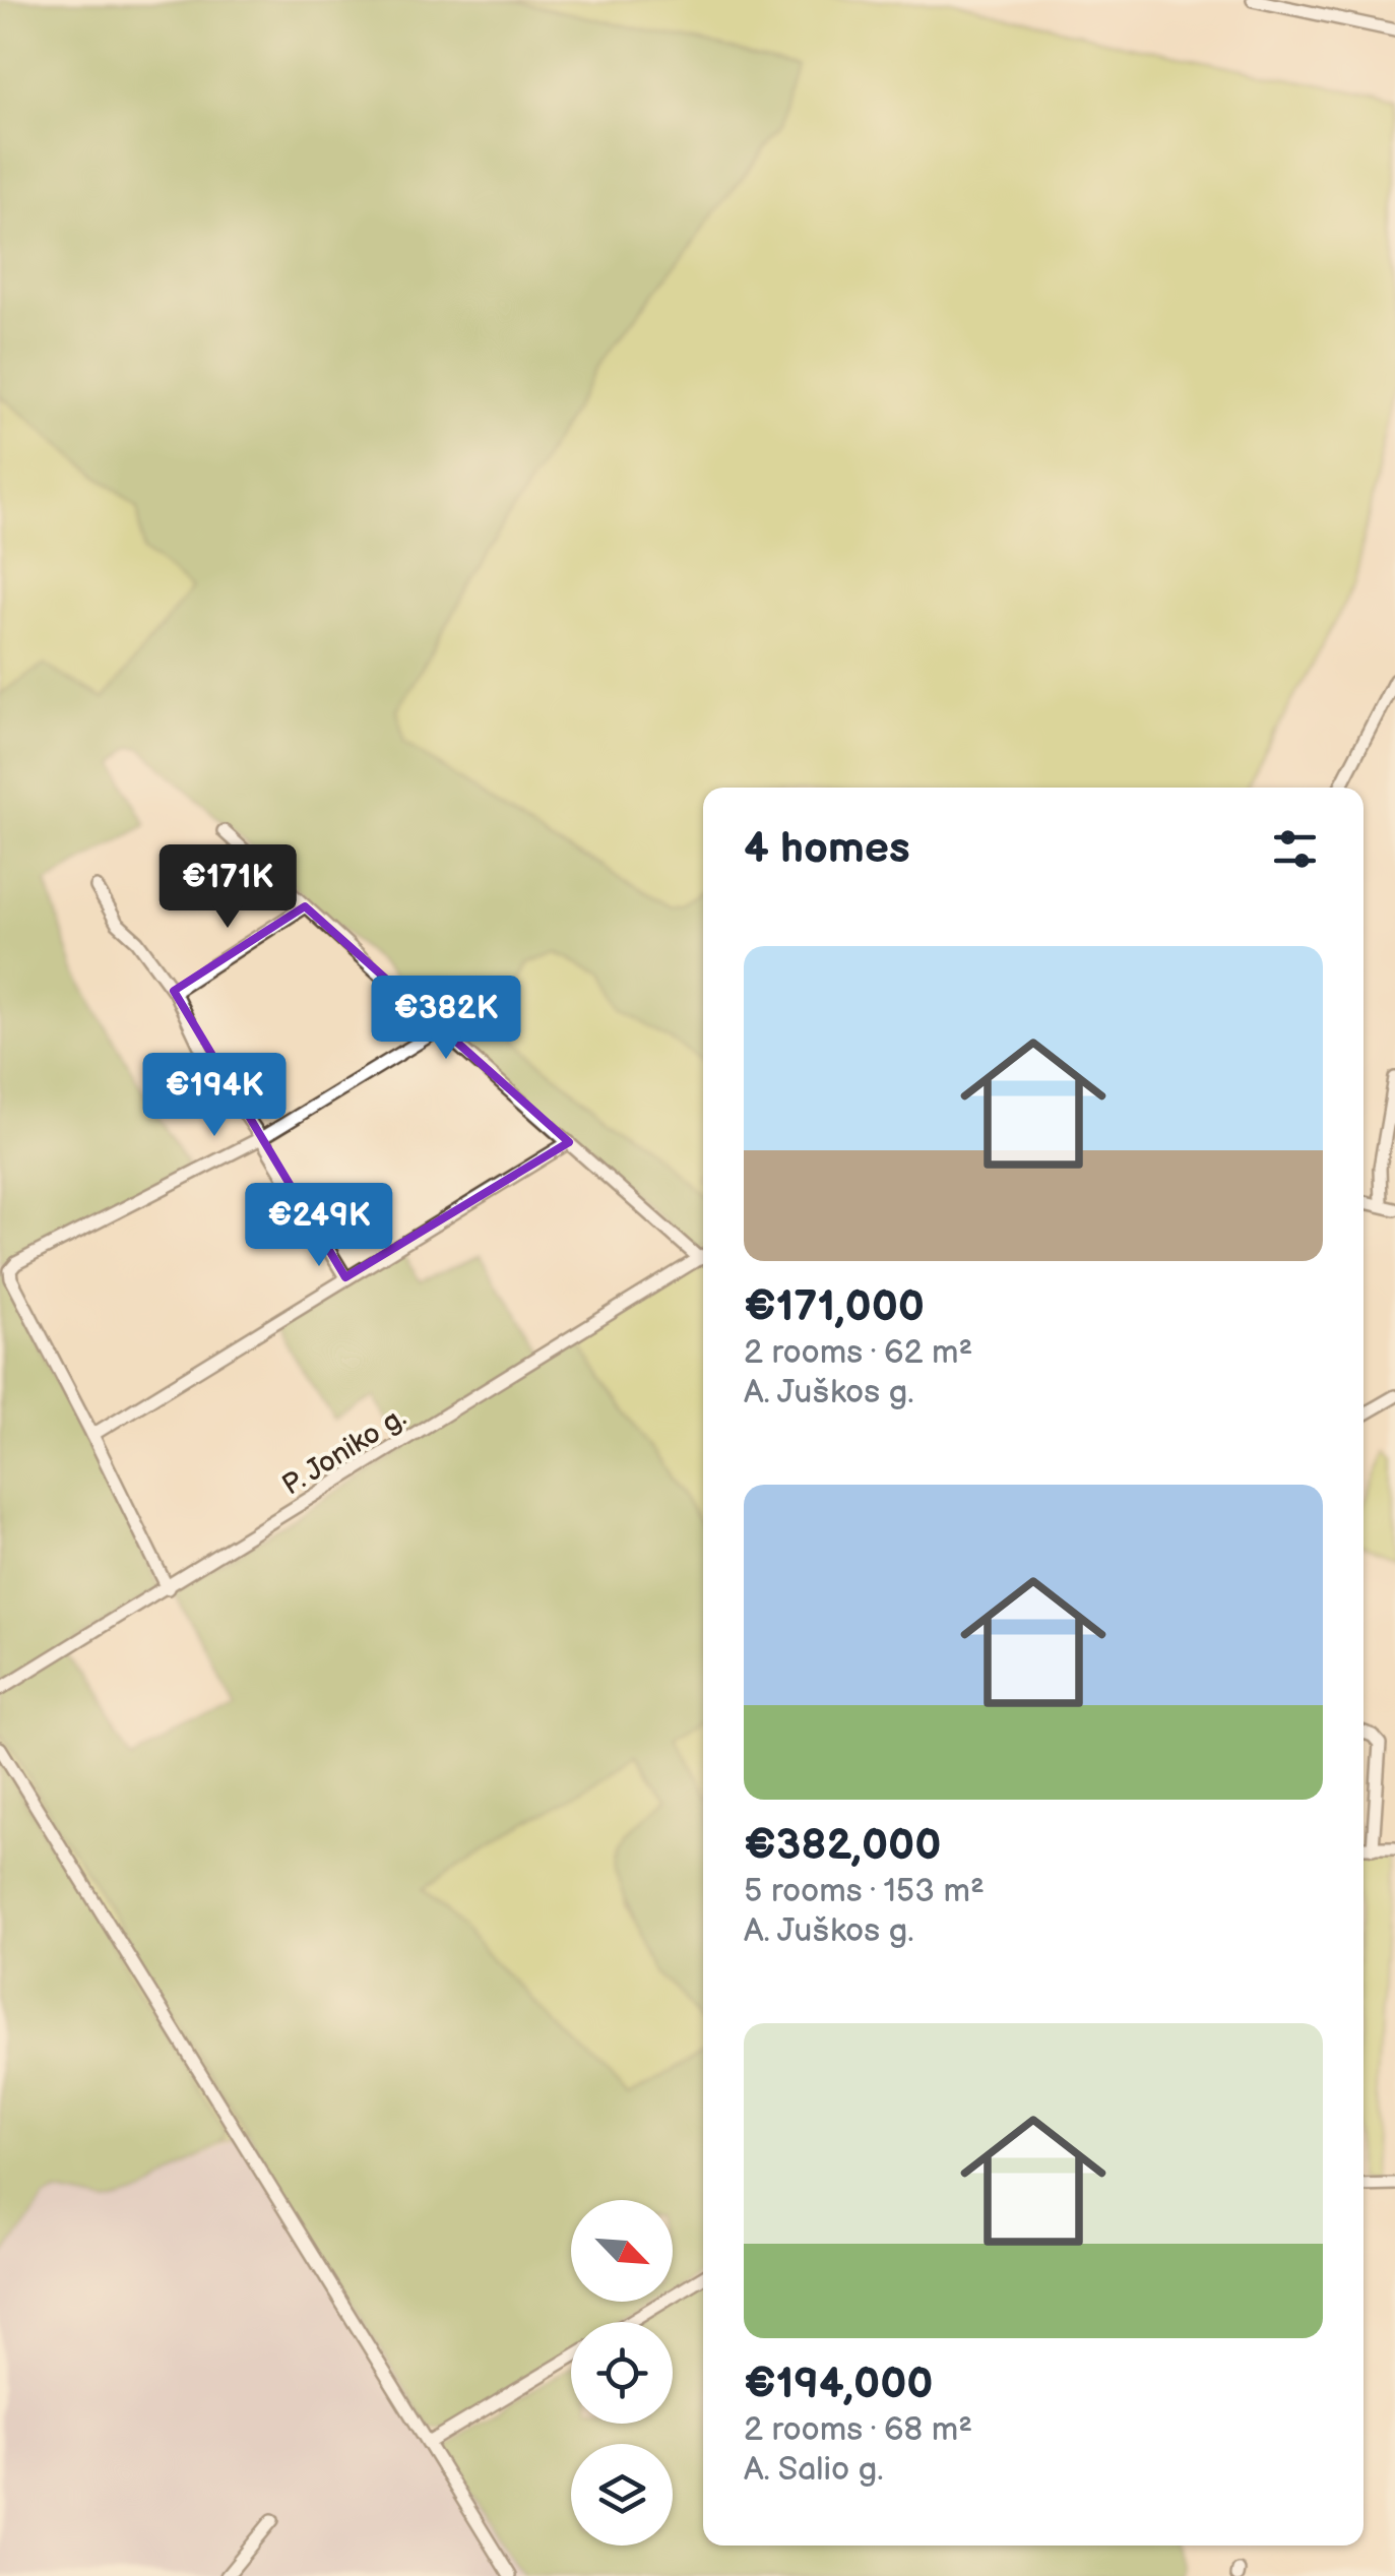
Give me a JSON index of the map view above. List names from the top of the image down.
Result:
{
  "streets": {
    "street": ["P. Joniko g."]
  },
  "north": "bottom right",
  "page": {
    "heading": "4 homes",
    "price": [
      "€171K",
      "€382K",
      "€194K",
      "€249K"
    ],
    "list": [
      {
        "name": "€171,000",
        "note": "2 rooms · 62 m² · A. Juškos g."
      },
      {
        "name": "€382,000",
        "note": "5 rooms · 153 m² · A. Juškos g."
      },
      {
        "name": "€194,000",
        "note": "2 rooms · 68 m² · A. Salio g."
      }
    ]
  }
}
